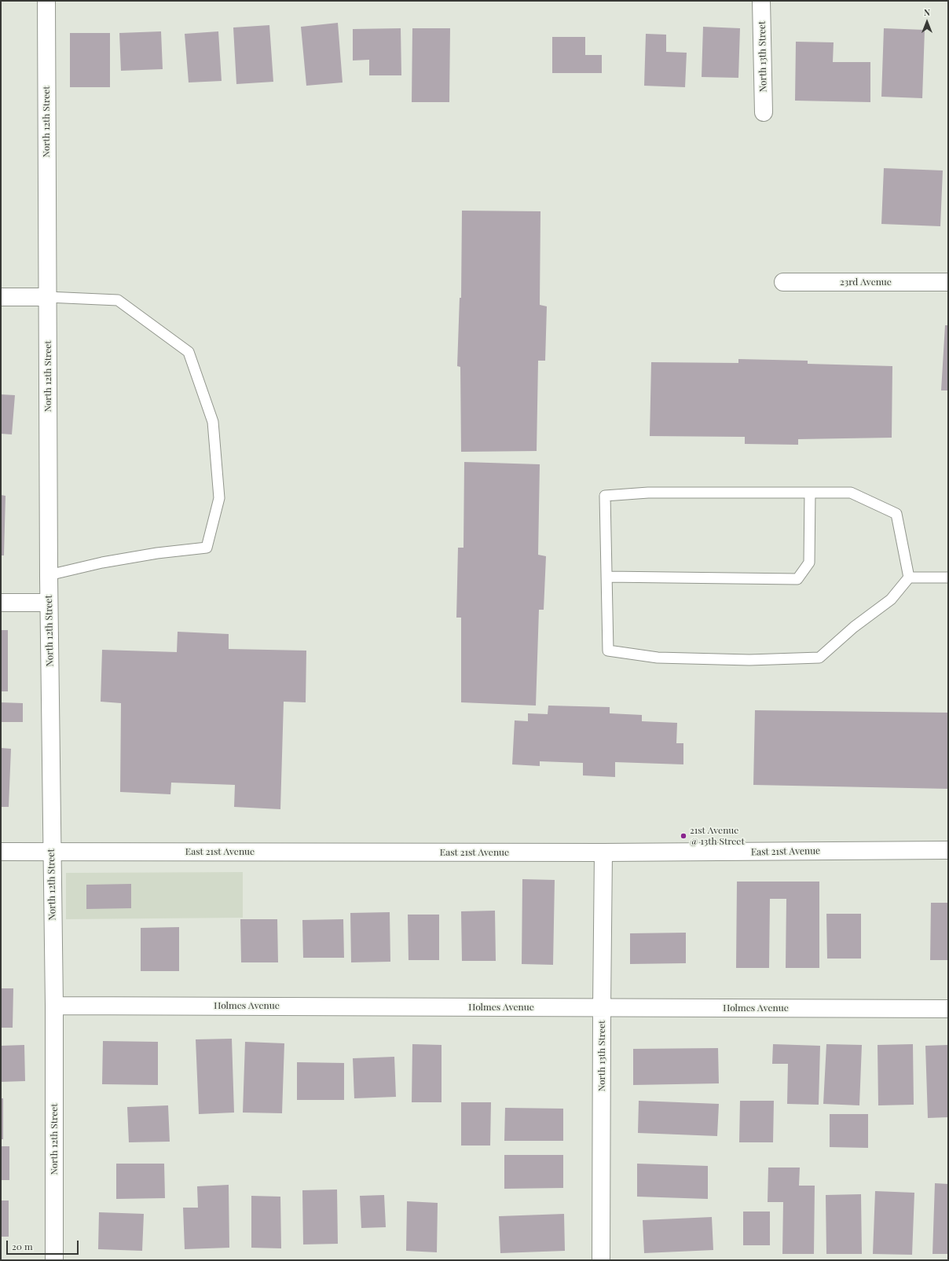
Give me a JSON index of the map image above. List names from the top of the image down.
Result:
{
  "streets": {
    "street": [
      "North 13th Street",
      "North 12th Street",
      "23rd Avenue",
      "East 21st Avenue",
      "Holmes Avenue"
    ]
  },
  "crossings": [
    ["North 13th Street", "East 21st Avenue"],
    ["North 13th Street", "Holmes Avenue"],
    ["North 12th Street", "East 21st Avenue"],
    ["North 12th Street", "Holmes Avenue"]
  ],
  "places": ["21st Avenue @ 13th Street"],
  "scale_bar": "20 m",
  "north": "top"
}
